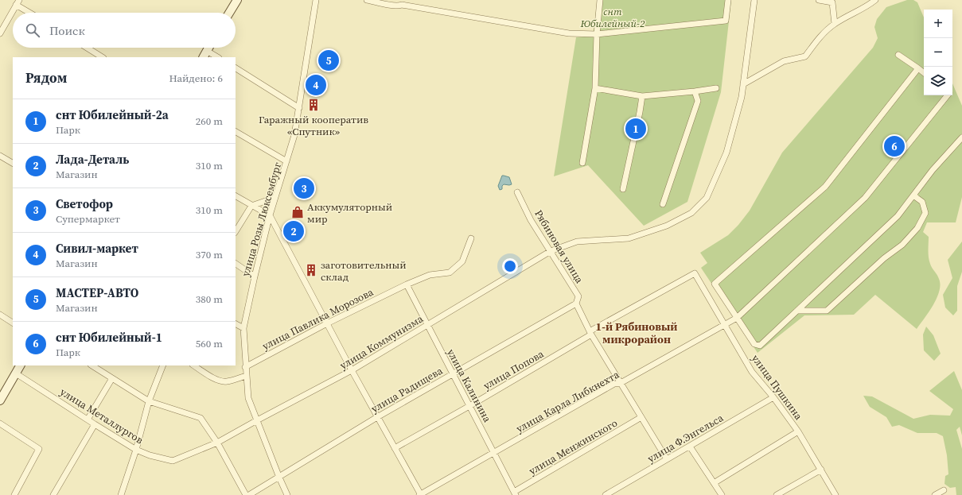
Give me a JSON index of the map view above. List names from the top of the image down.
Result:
{
  "streets": {
    "street": [
      "улица Розы Люксембург",
      "Рябиновая улица",
      "улица Павлика Морозова",
      "улица Коммунизма",
      "улица Попова",
      "улица Калинина",
      "улица Пушкина",
      "улица Радищева",
      "улица Карла Либкнехта",
      "улица Металлургов",
      "улица Ф.Энгельса",
      "улица Менжинского"
    ]
  },
  "crossings": [
    ["улица Розы Люксембург", "улица Павлика Морозова"],
    ["улица Розы Люксембург", "улица Коммунизма"],
    ["улица Розы Люксембург", "улица Радищева"],
    ["Рябиновая улица", "улица Коммунизма"],
    ["Рябиновая улица", "улица Попова"],
    ["Рябиновая улица", "улица Радищева"],
    ["Рябиновая улица", "улица Карла Либкнехта"],
    ["Рябиновая улица", "улица Ф.Энгельса"],
    ["Рябиновая улица", "улица Менжинского"],
    ["улица Павлика Морозова", "улица Калинина"],
    ["улица Коммунизма", "улица Калинина"],
    ["улица Коммунизма", "улица Металлургов"],
    ["улица Попова", "улица Калинина"],
    ["улица Попова", "улица Пушкина"],
    ["улица Калинина", "улица Радищева"],
    ["улица Калинина", "улица Карла Либкнехта"],
    ["улица Калинина", "улица Менжинского"],
    ["улица Пушкина", "улица Карла Либкнехта"],
    ["улица Пушкина", "улица Ф.Энгельса"]
  ],
  "districts": ["1-й Рябиновый микрорайон"],
  "parks": ["снт Юбилейный-2"],
  "places": {
    "building": ["Гаражный кооператив «Спутник»", "заготовительный склад"],
    "shop": ["Аккумуляторный мир"]
  },
  "page": {
    "map_buttons": ["+", "−"],
    "search": "Поиск",
    "pins": [
      "5",
      "4",
      "1",
      "6",
      "3",
      "2"
    ],
    "heading": ["Рядом", "Найдено: 6"],
    "list": [
      {
        "mark": "1",
        "name": "снт Юбилейный-2а",
        "note": "Парк",
        "value": "260 m"
      },
      {
        "mark": "2",
        "name": "Лада-Деталь",
        "note": "Магазин",
        "value": "310 m"
      },
      {
        "mark": "3",
        "name": "Светофор",
        "note": "Супермаркет",
        "value": "310 m"
      },
      {
        "mark": "4",
        "name": "Сивил-маркет",
        "note": "Магазин",
        "value": "370 m"
      },
      {
        "mark": "5",
        "name": "МАСТЕР-АВТО",
        "note": "Магазин",
        "value": "380 m"
      },
      {
        "mark": "6",
        "name": "снт Юбилейный-1",
        "note": "Парк",
        "value": "560 m"
      }
    ]
  }
}
